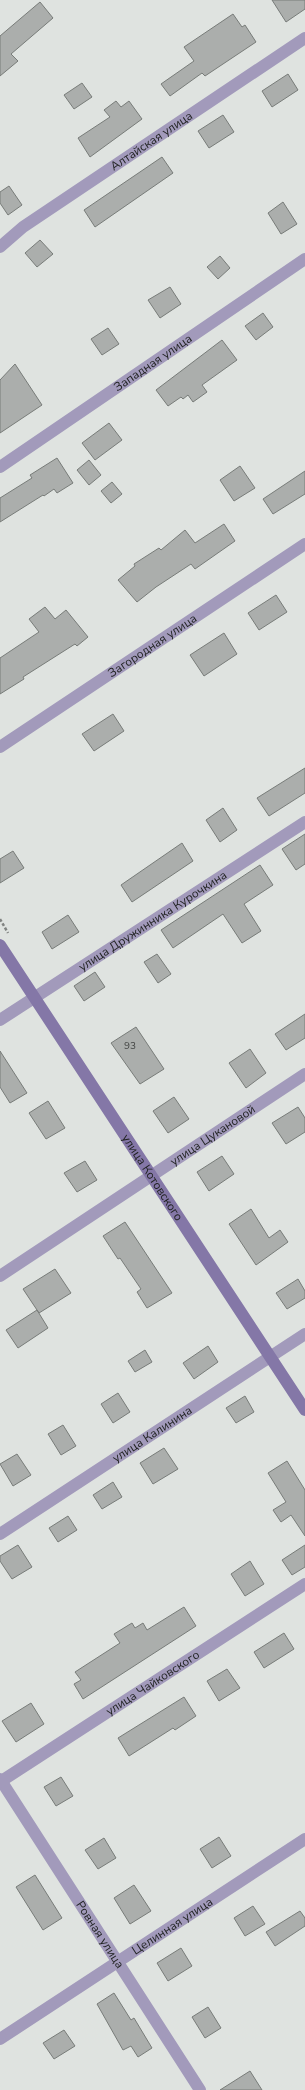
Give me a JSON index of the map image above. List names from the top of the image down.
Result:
{
  "streets": {
    "street": [
      "Алтайская улица",
      "Западная улица",
      "Загородная улица",
      "улица Дружинника Курочкина",
      "улица Цукановой",
      "улица Котовского",
      "улица Калинина",
      "улица Чайковского",
      "Целинная улица",
      "Ровная улица"
    ]
  },
  "crossings": [
    ["улица Дружинника Курочкина", "улица Котовского"],
    ["улица Цукановой", "улица Котовского"],
    ["улица Котовского", "улица Калинина"],
    ["улица Чайковского", "Ровная улица"],
    ["Целинная улица", "Ровная улица"]
  ],
  "house_numbers": ["93"]
}
